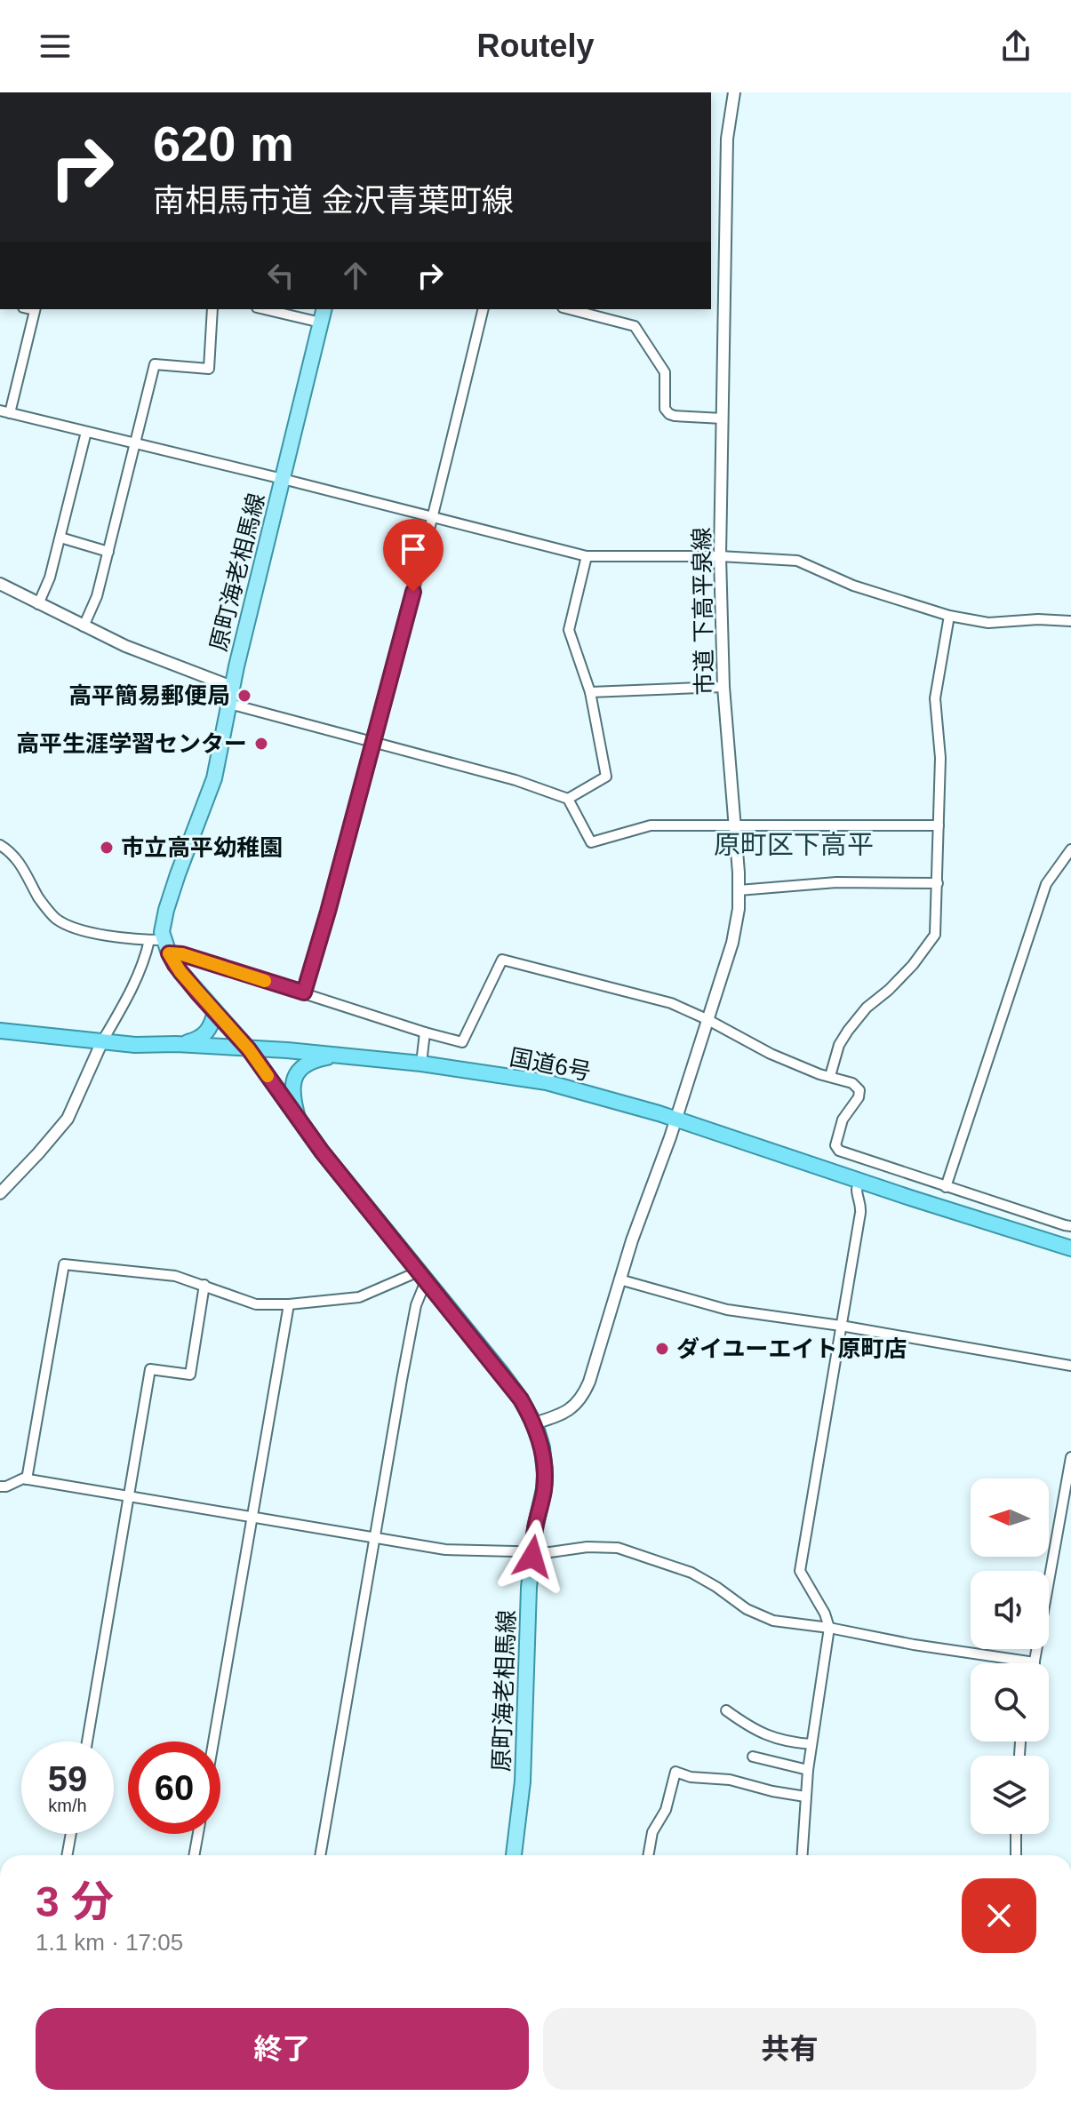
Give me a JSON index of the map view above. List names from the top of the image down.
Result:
{
  "streets": {
    "highway": ["国道6号"],
    "main road": ["原町海老相馬線"],
    "street": ["市道 下高平泉線"]
  },
  "crossings": [
    ["原町海老相馬線", "市道 下高平泉線"],
    ["原町海老相馬線", "国道6号"],
    ["市道 下高平泉線", "国道6号"]
  ],
  "districts": ["原町区下高平"],
  "places": [
    "高平簡易郵便局",
    "高平生涯学習センター",
    "市立高平幼稚園",
    "ダイユーエイト原町店"
  ],
  "north": "left",
  "page": {
    "header": "Routely",
    "turn": ["620 m", "南相馬市道 金沢青葉町線"],
    "speed": "59 km/h",
    "limit": "60",
    "heading": ["3 分", "1.1 km · 17:05"],
    "buttons": ["終了", "共有"]
  }
}
